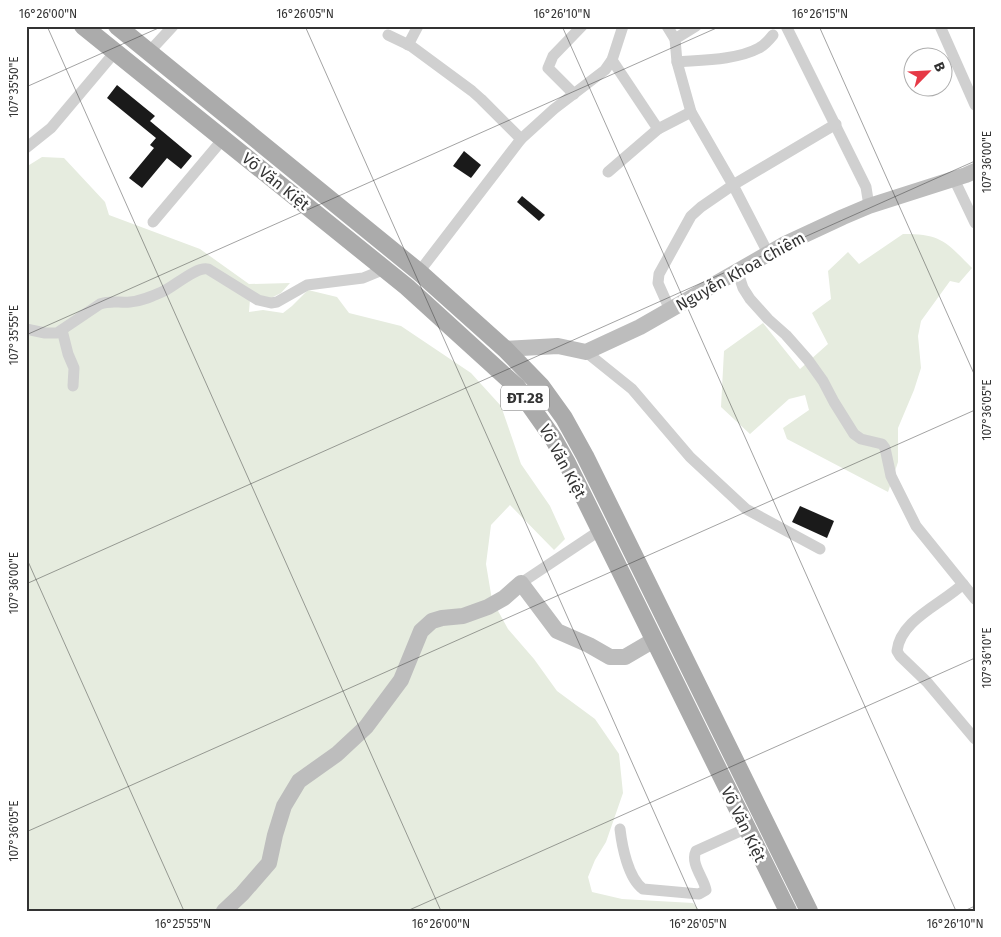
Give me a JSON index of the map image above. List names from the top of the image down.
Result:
{
  "streets": {
    "main road": ["Võ Văn Kiệt", "ĐT.28"],
    "street": ["Nguyễn Khoa Chiêm"]
  },
  "north": "top right",
  "coordinates": [
    "16°26'00\"N",
    "16°26'05\"N",
    "16°26'10\"N",
    "16°26'15\"N",
    "107°35'50\"E",
    "107°36'00\"E",
    "107°35'55\"E",
    "107°36'05\"E",
    "107°36'10\"E",
    "16°25'55\"N"
  ]
}
